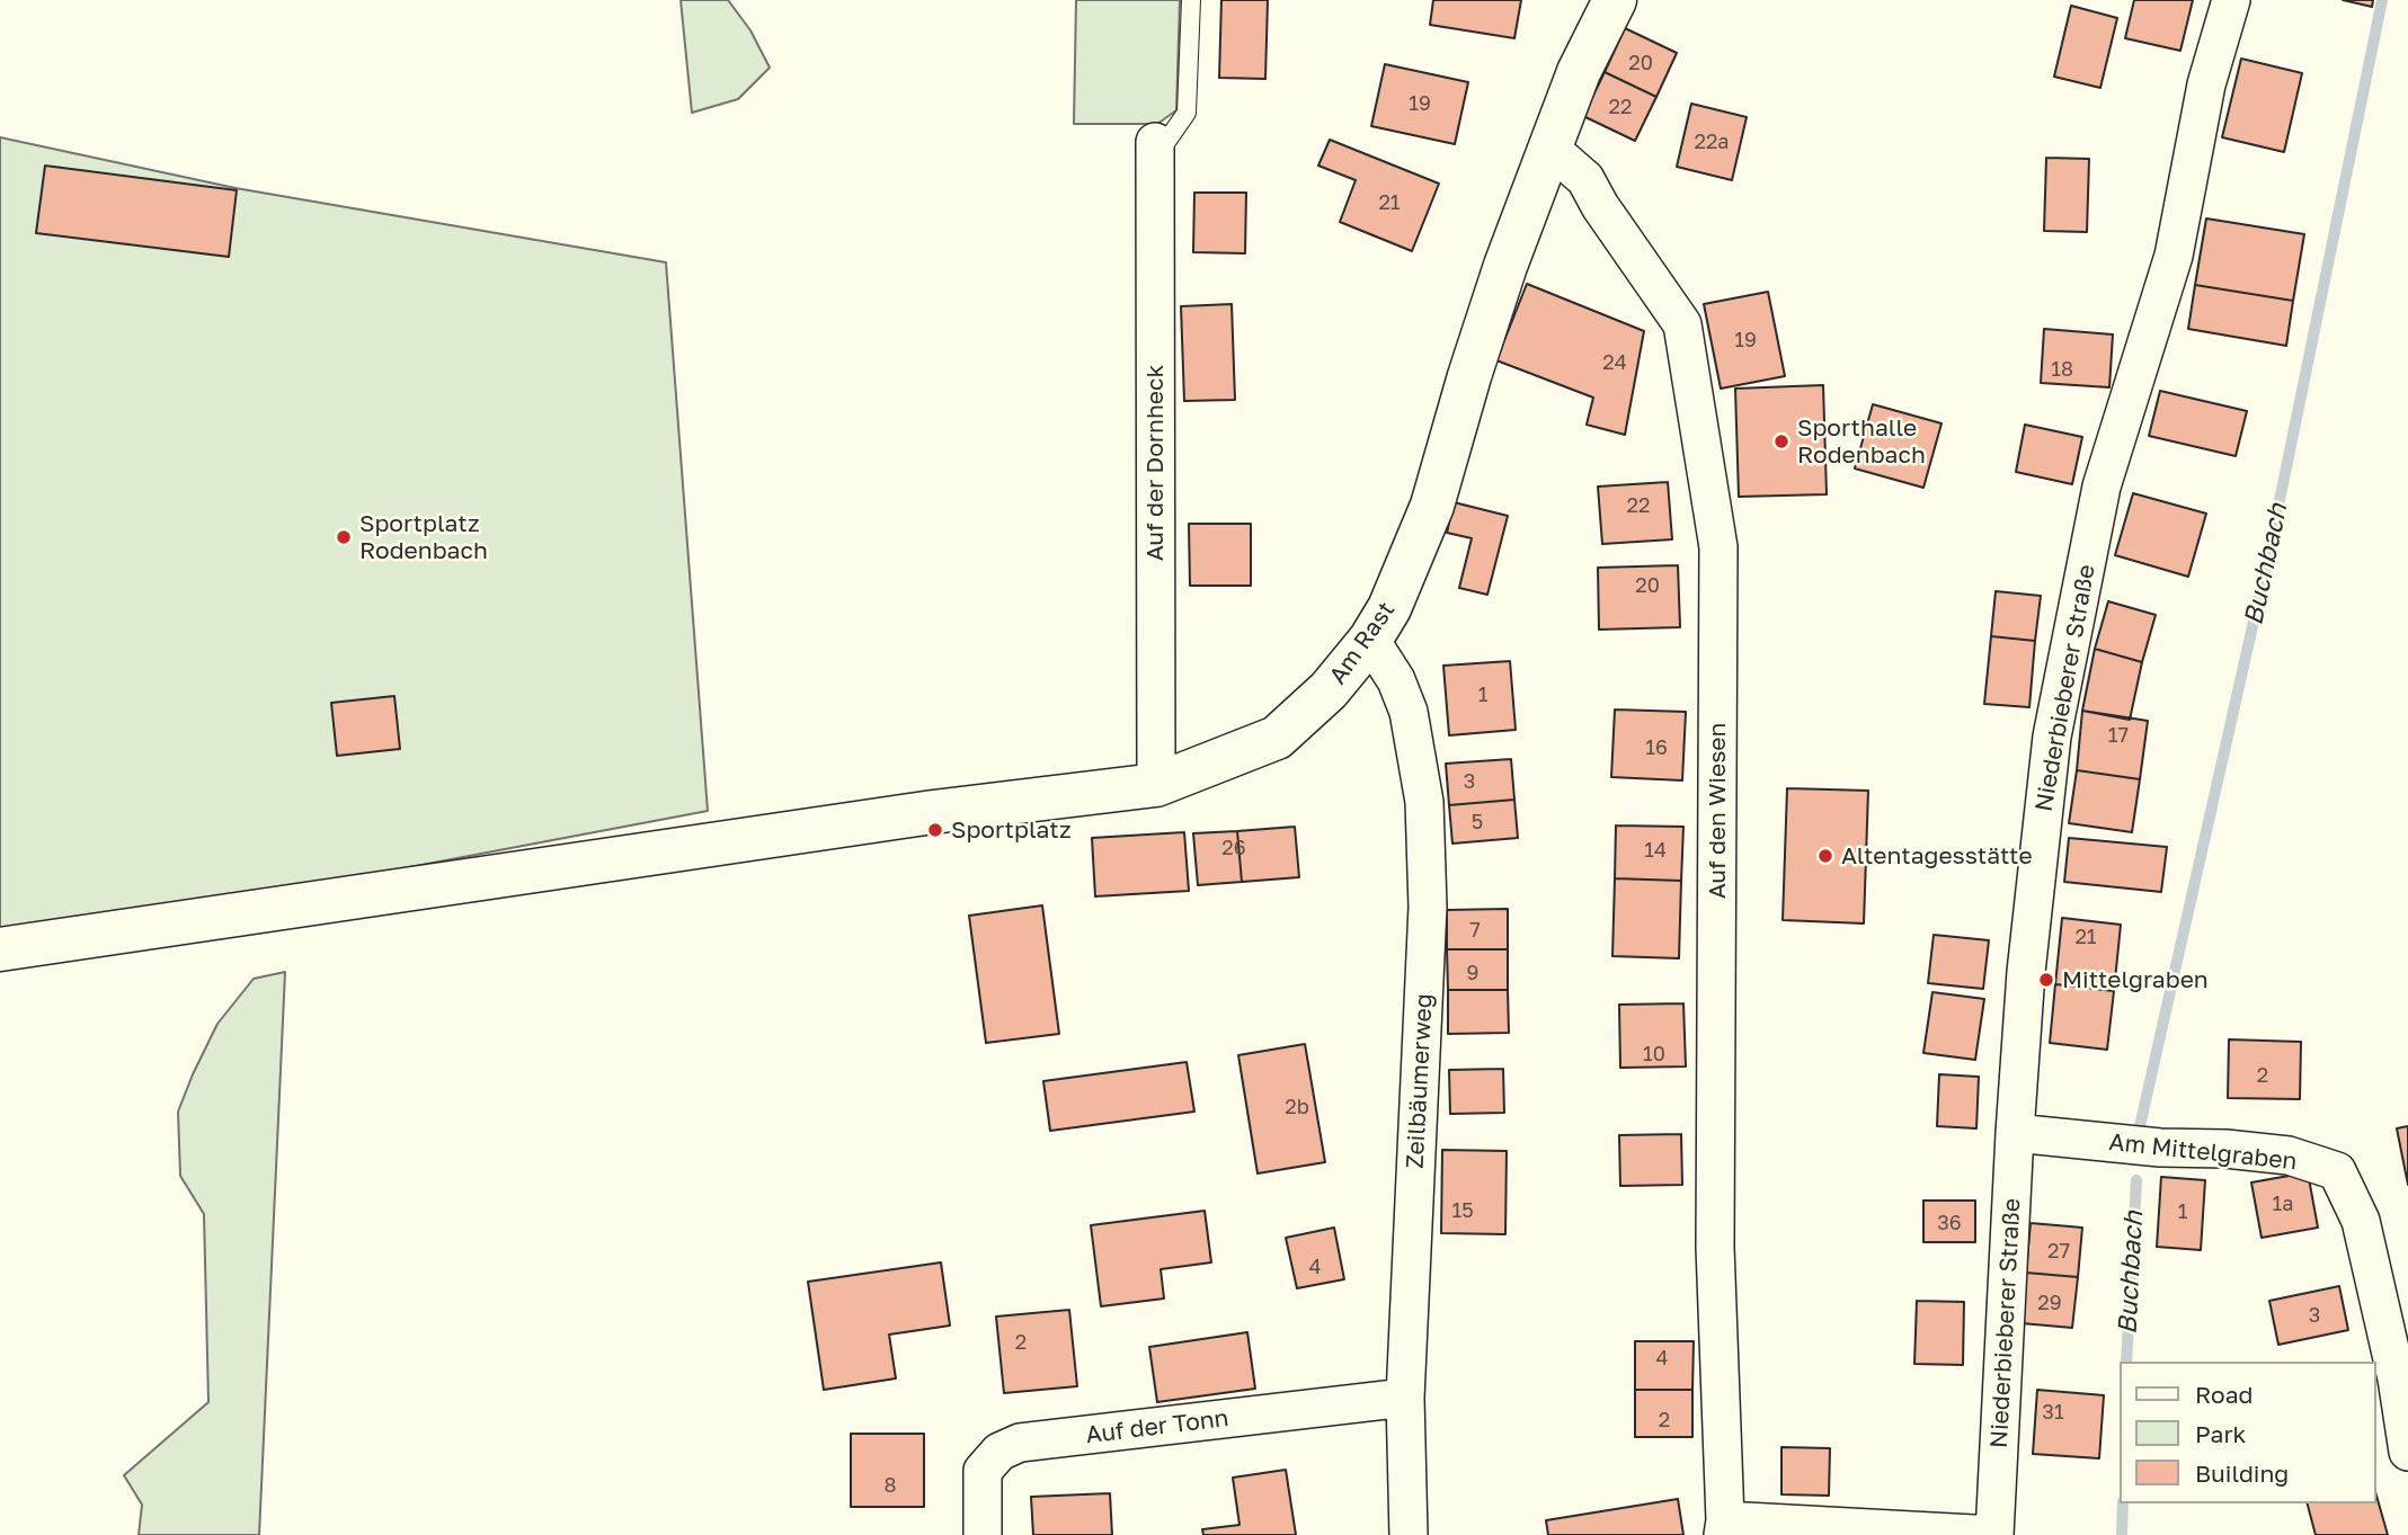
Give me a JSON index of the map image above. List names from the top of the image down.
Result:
{
  "streets": {
    "street": [
      "Auf der Dornheck",
      "Am Rast",
      "Niederbieberer Straße",
      "Auf den Wiesen",
      "Zeilbäumerweg",
      "Am Mittelgraben",
      "Auf der Tonn"
    ]
  },
  "crossings": [
    ["Auf der Dornheck", "Am Rast"],
    ["Am Rast", "Auf den Wiesen"],
    ["Am Rast", "Zeilbäumerweg"],
    ["Niederbieberer Straße", "Am Mittelgraben"],
    ["Zeilbäumerweg", "Auf der Tonn"]
  ],
  "water": ["Buchbach"],
  "places": [
    "Sporthalle Rodenbach",
    "Sportplatz Rodenbach",
    "Sportplatz",
    "Altentagesstätte",
    "Mittelgraben"
  ],
  "house_numbers": [
    "20",
    "19",
    "22",
    "22a",
    "21",
    "19",
    "24",
    "18",
    "22",
    "20",
    "1",
    "17",
    "16",
    "3",
    "5",
    "26",
    "14",
    "7",
    "21",
    "9",
    "10",
    "2",
    "2b",
    "1a",
    "15",
    "1",
    "36",
    "27",
    "4",
    "29",
    "3",
    "2",
    "4",
    "31",
    "2",
    "8"
  ],
  "legend": ["Road", "Park", "Building"]
}
